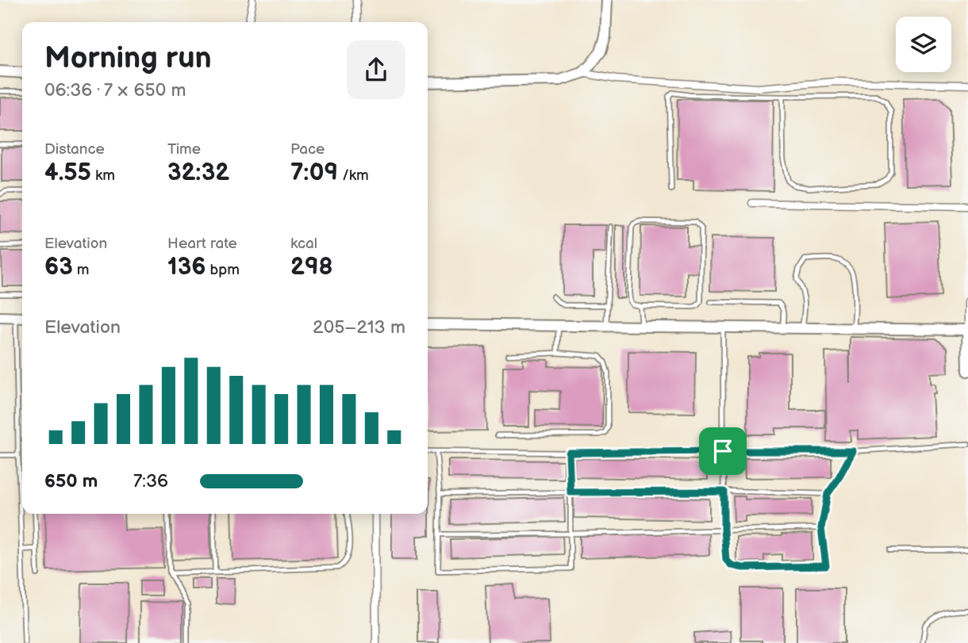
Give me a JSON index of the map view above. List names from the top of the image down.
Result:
{
  "page": {
    "heading": ["Morning run", "06:36 · 7 × 650 m"],
    "stats": [
      ["Distance", "4.55 km"],
      ["Time", "32:32"],
      ["Pace", "7:09 /km"],
      ["Elevation", "63 m"],
      ["Heart rate", "136 bpm"],
      ["kcal", "298"]
    ],
    "chart": ["Elevation", "205–213 m"],
    "list": [
      {
        "name": "650 m",
        "note": "7:36"
      }
    ]
  }
}
